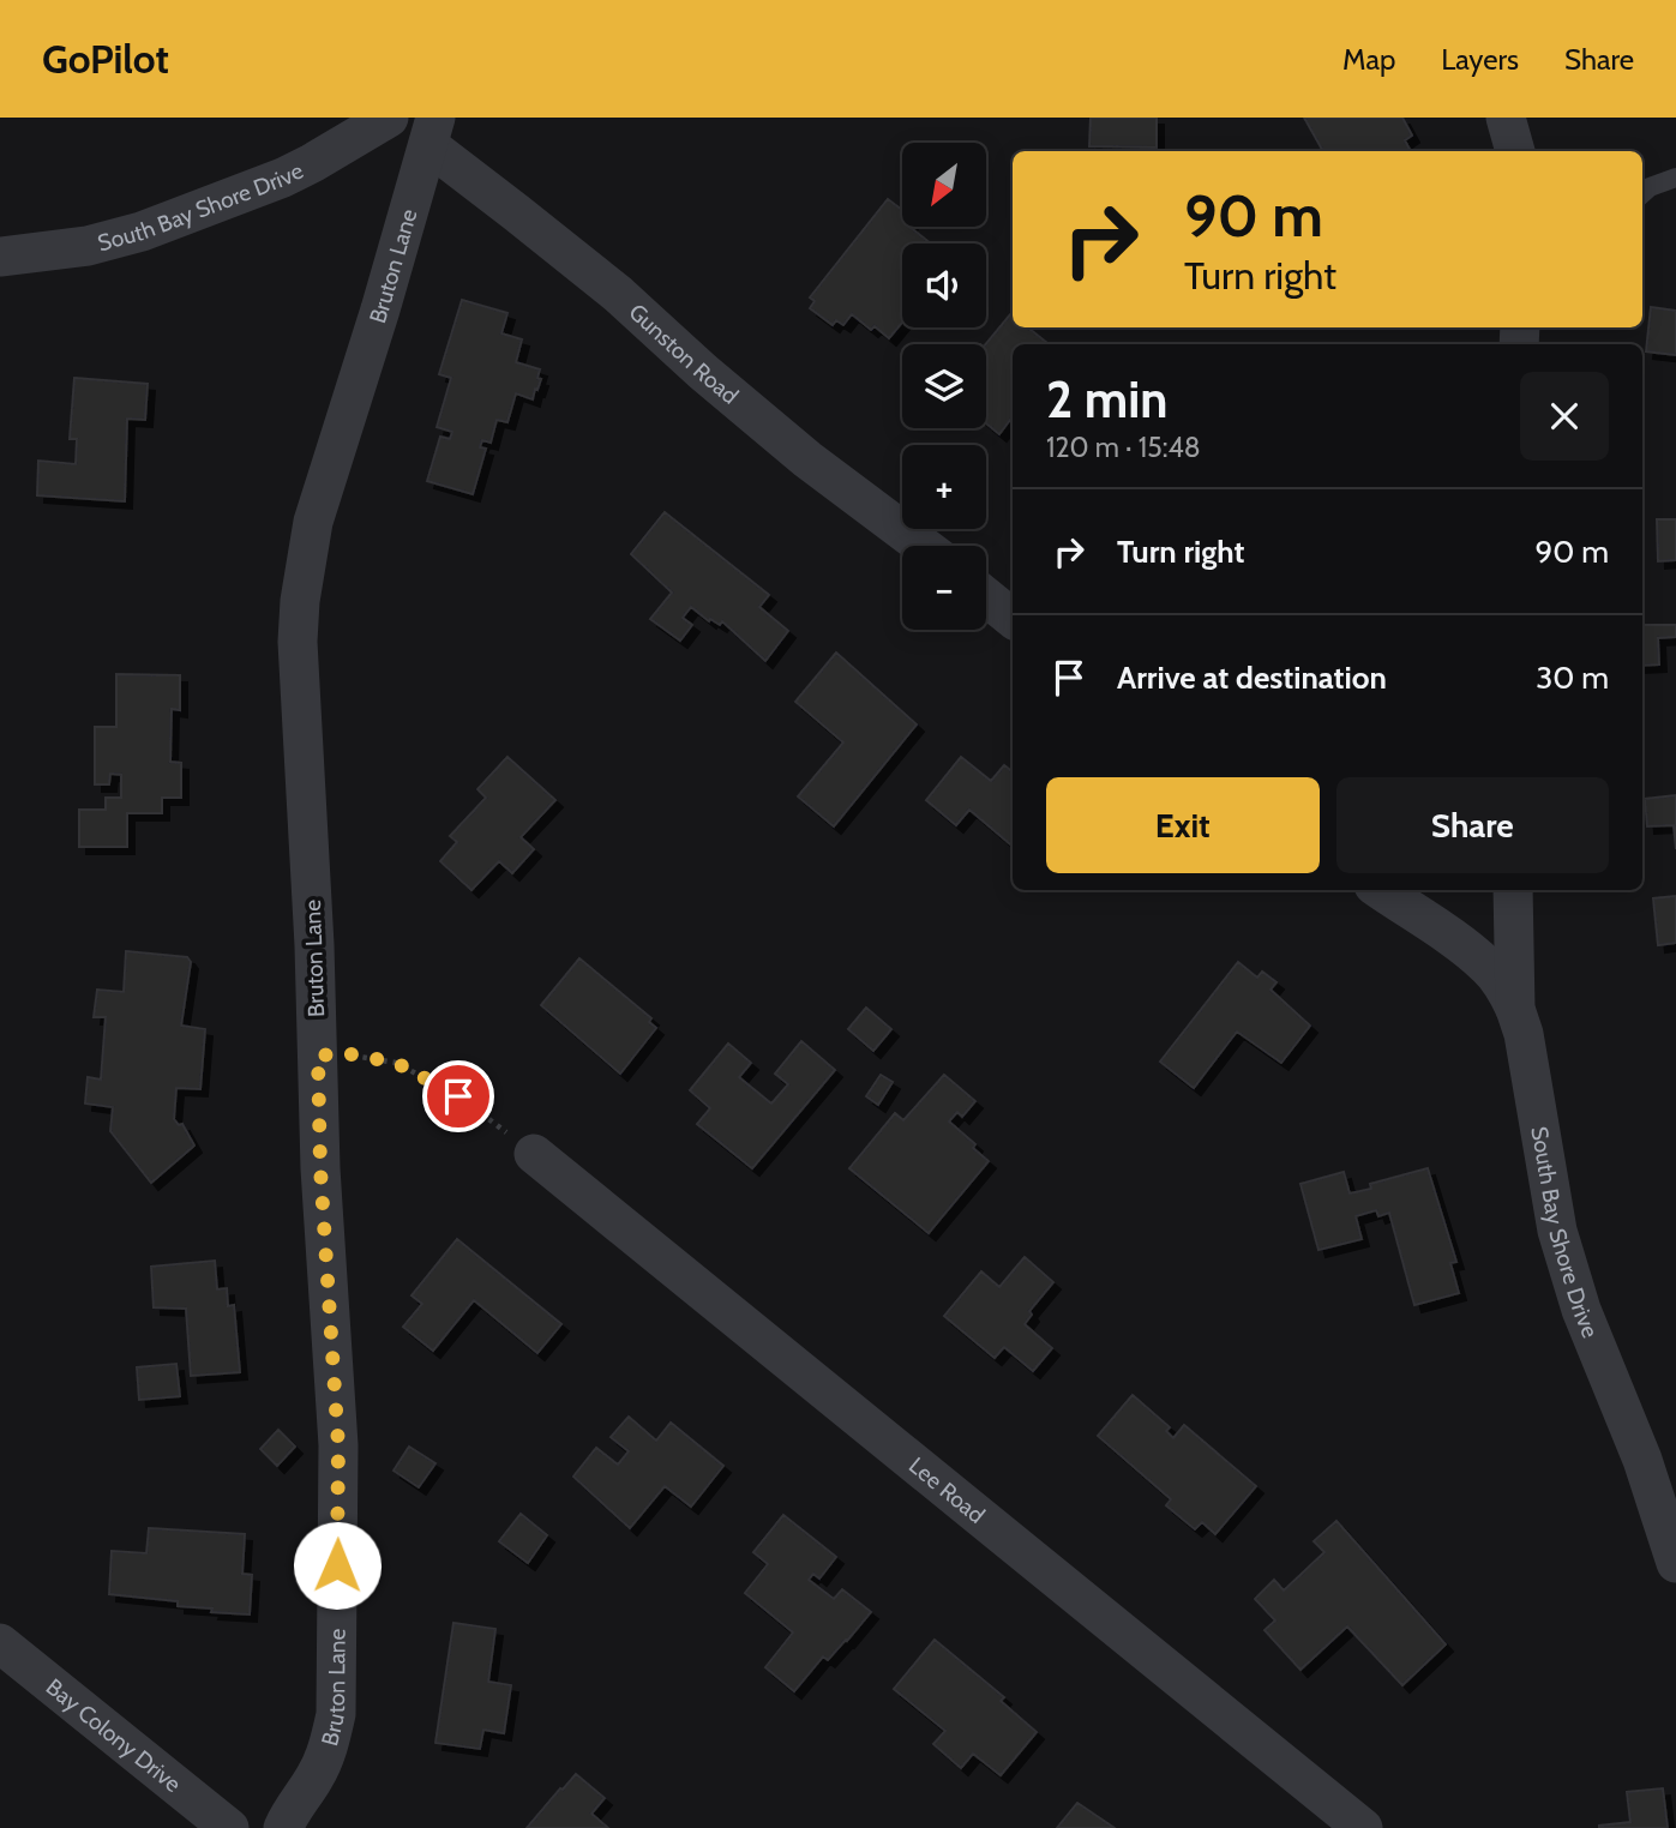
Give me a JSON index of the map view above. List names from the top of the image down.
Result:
{
  "streets": {
    "street": [
      "South Bay Shore Drive",
      "Bruton Lane",
      "Gunston Road",
      "Lee Road",
      "Bay Colony Drive"
    ]
  },
  "crossings": [
    ["Bruton Lane", "Gunston Road"]
  ],
  "north": "bottom left",
  "page": {
    "header": "GoPilot",
    "nav": ["Map", "Layers", "Share"],
    "map_buttons": ["+", "−"],
    "turn": ["90 m", "Turn right"],
    "heading": ["2 min", "120 m · 15:48"],
    "list": [
      {
        "name": "Turn right",
        "value": "90 m"
      },
      {
        "name": "Arrive at destination",
        "value": "30 m"
      }
    ],
    "buttons": ["Exit", "Share"]
  }
}
